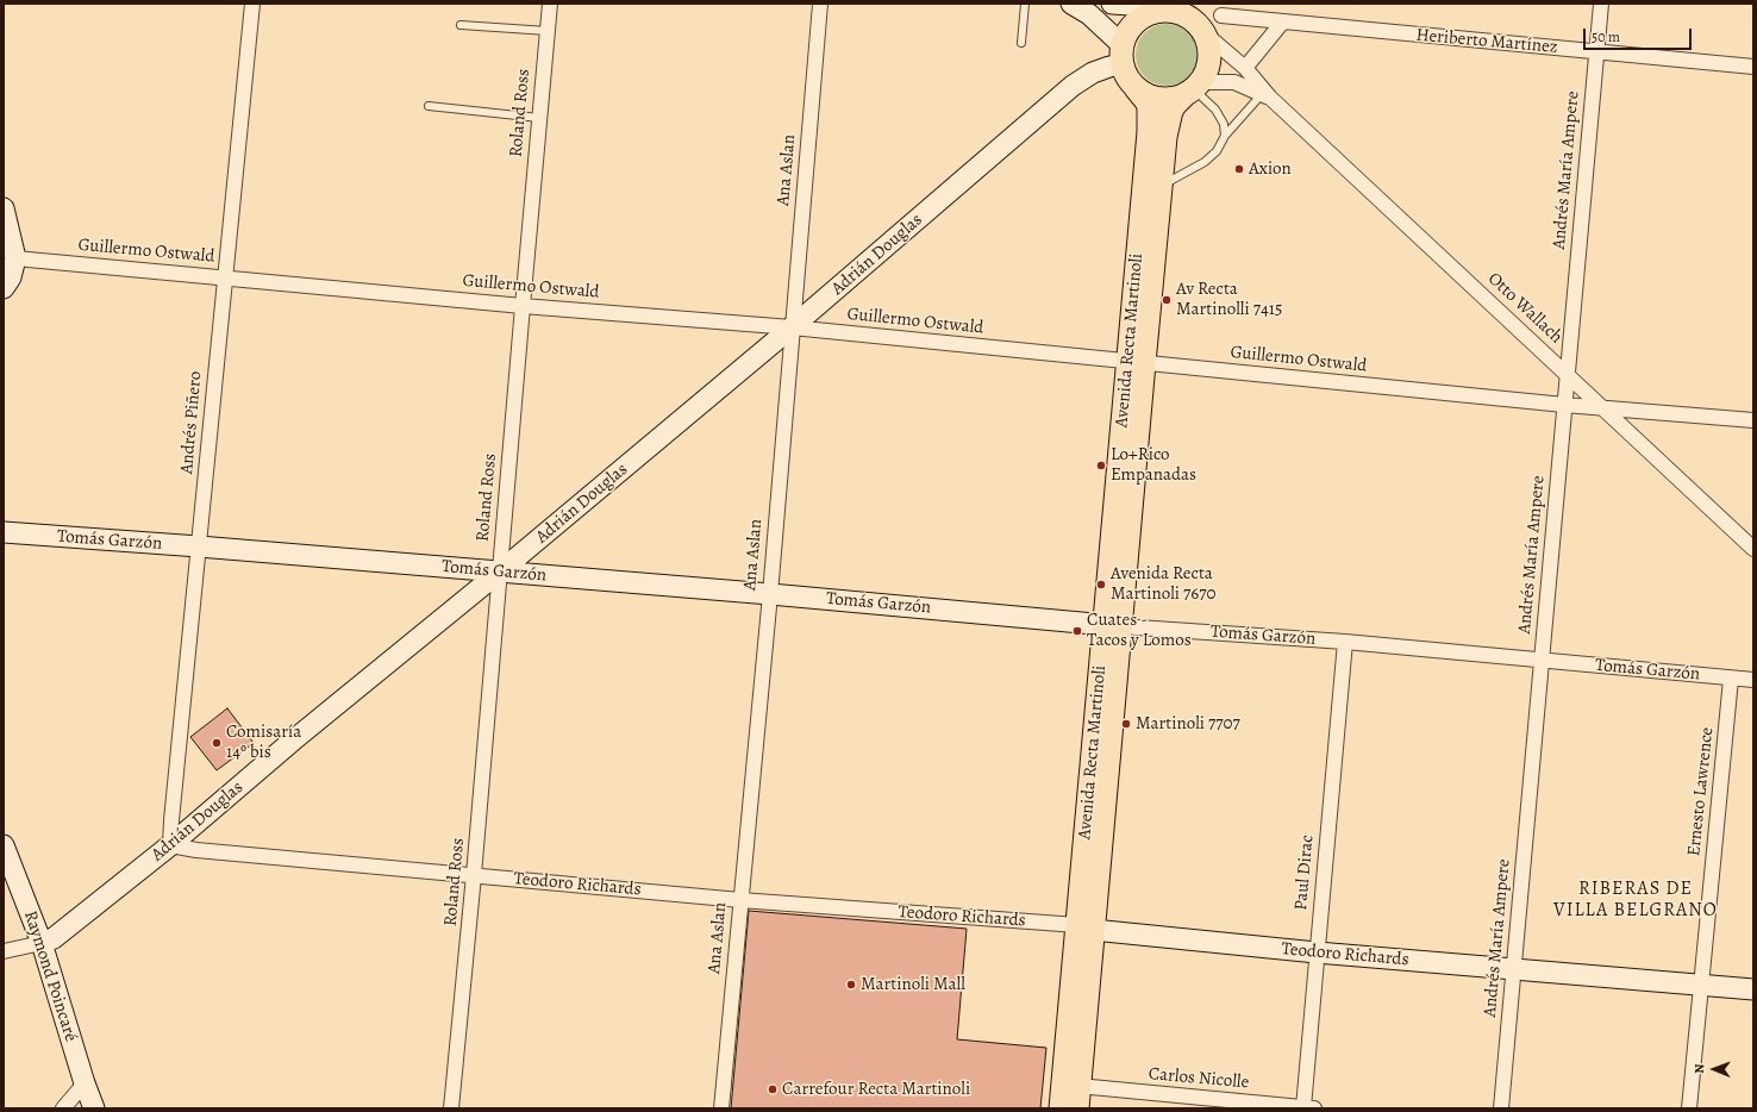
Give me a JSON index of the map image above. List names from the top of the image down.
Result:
{
  "streets": {
    "main road": ["Avenida Recta Martinoli"],
    "street": [
      "Heriberto Martínez",
      "Roland Ross",
      "Ana Aslan",
      "Andrés María Ampere",
      "Guillermo Ostwald",
      "Adrián Douglas",
      "Otto Wallach",
      "Andrés Piñero",
      "Tomás Garzón",
      "Ernesto Lawrence",
      "Paul Dirac",
      "Teodoro Richards",
      "Raymond Poincaré",
      "Carlos Nicolle"
    ]
  },
  "crossings": [
    ["Heriberto Martínez", "Andrés María Ampere"],
    ["Roland Ross", "Guillermo Ostwald"],
    ["Roland Ross", "Adrián Douglas"],
    ["Roland Ross", "Tomás Garzón"],
    ["Roland Ross", "Teodoro Richards"],
    ["Ana Aslan", "Guillermo Ostwald"],
    ["Ana Aslan", "Adrián Douglas"],
    ["Ana Aslan", "Tomás Garzón"],
    ["Ana Aslan", "Teodoro Richards"],
    ["Andrés María Ampere", "Guillermo Ostwald"],
    ["Andrés María Ampere", "Otto Wallach"],
    ["Andrés María Ampere", "Tomás Garzón"],
    ["Andrés María Ampere", "Teodoro Richards"],
    ["Guillermo Ostwald", "Adrián Douglas"],
    ["Guillermo Ostwald", "Otto Wallach"],
    ["Guillermo Ostwald", "Avenida Recta Martinoli"],
    ["Guillermo Ostwald", "Andrés Piñero"],
    ["Adrián Douglas", "Otto Wallach"],
    ["Adrián Douglas", "Avenida Recta Martinoli"],
    ["Adrián Douglas", "Andrés Piñero"],
    ["Adrián Douglas", "Tomás Garzón"],
    ["Adrián Douglas", "Teodoro Richards"],
    ["Adrián Douglas", "Raymond Poincaré"],
    ["Otto Wallach", "Avenida Recta Martinoli"],
    ["Avenida Recta Martinoli", "Tomás Garzón"],
    ["Avenida Recta Martinoli", "Teodoro Richards"],
    ["Avenida Recta Martinoli", "Carlos Nicolle"],
    ["Andrés Piñero", "Tomás Garzón"],
    ["Andrés Piñero", "Teodoro Richards"],
    ["Tomás Garzón", "Ernesto Lawrence"],
    ["Tomás Garzón", "Paul Dirac"],
    ["Ernesto Lawrence", "Teodoro Richards"],
    ["Paul Dirac", "Teodoro Richards"],
    ["Paul Dirac", "Carlos Nicolle"]
  ],
  "districts": ["RIBERAS DE VILLA BELGRANO"],
  "places": [
    "Axion",
    "Av Recta Martinolli 7415",
    "Lo+Rico Empanadas",
    "Avenida Recta Martinoli 7670",
    "Cuates - Tacos y Lomos",
    "Martinoli 7707",
    "Comisaría 14º bis",
    "Martinoli Mall",
    "Carrefour Recta Martinoli"
  ],
  "scale_bar": "50 m",
  "north": "left"
}
